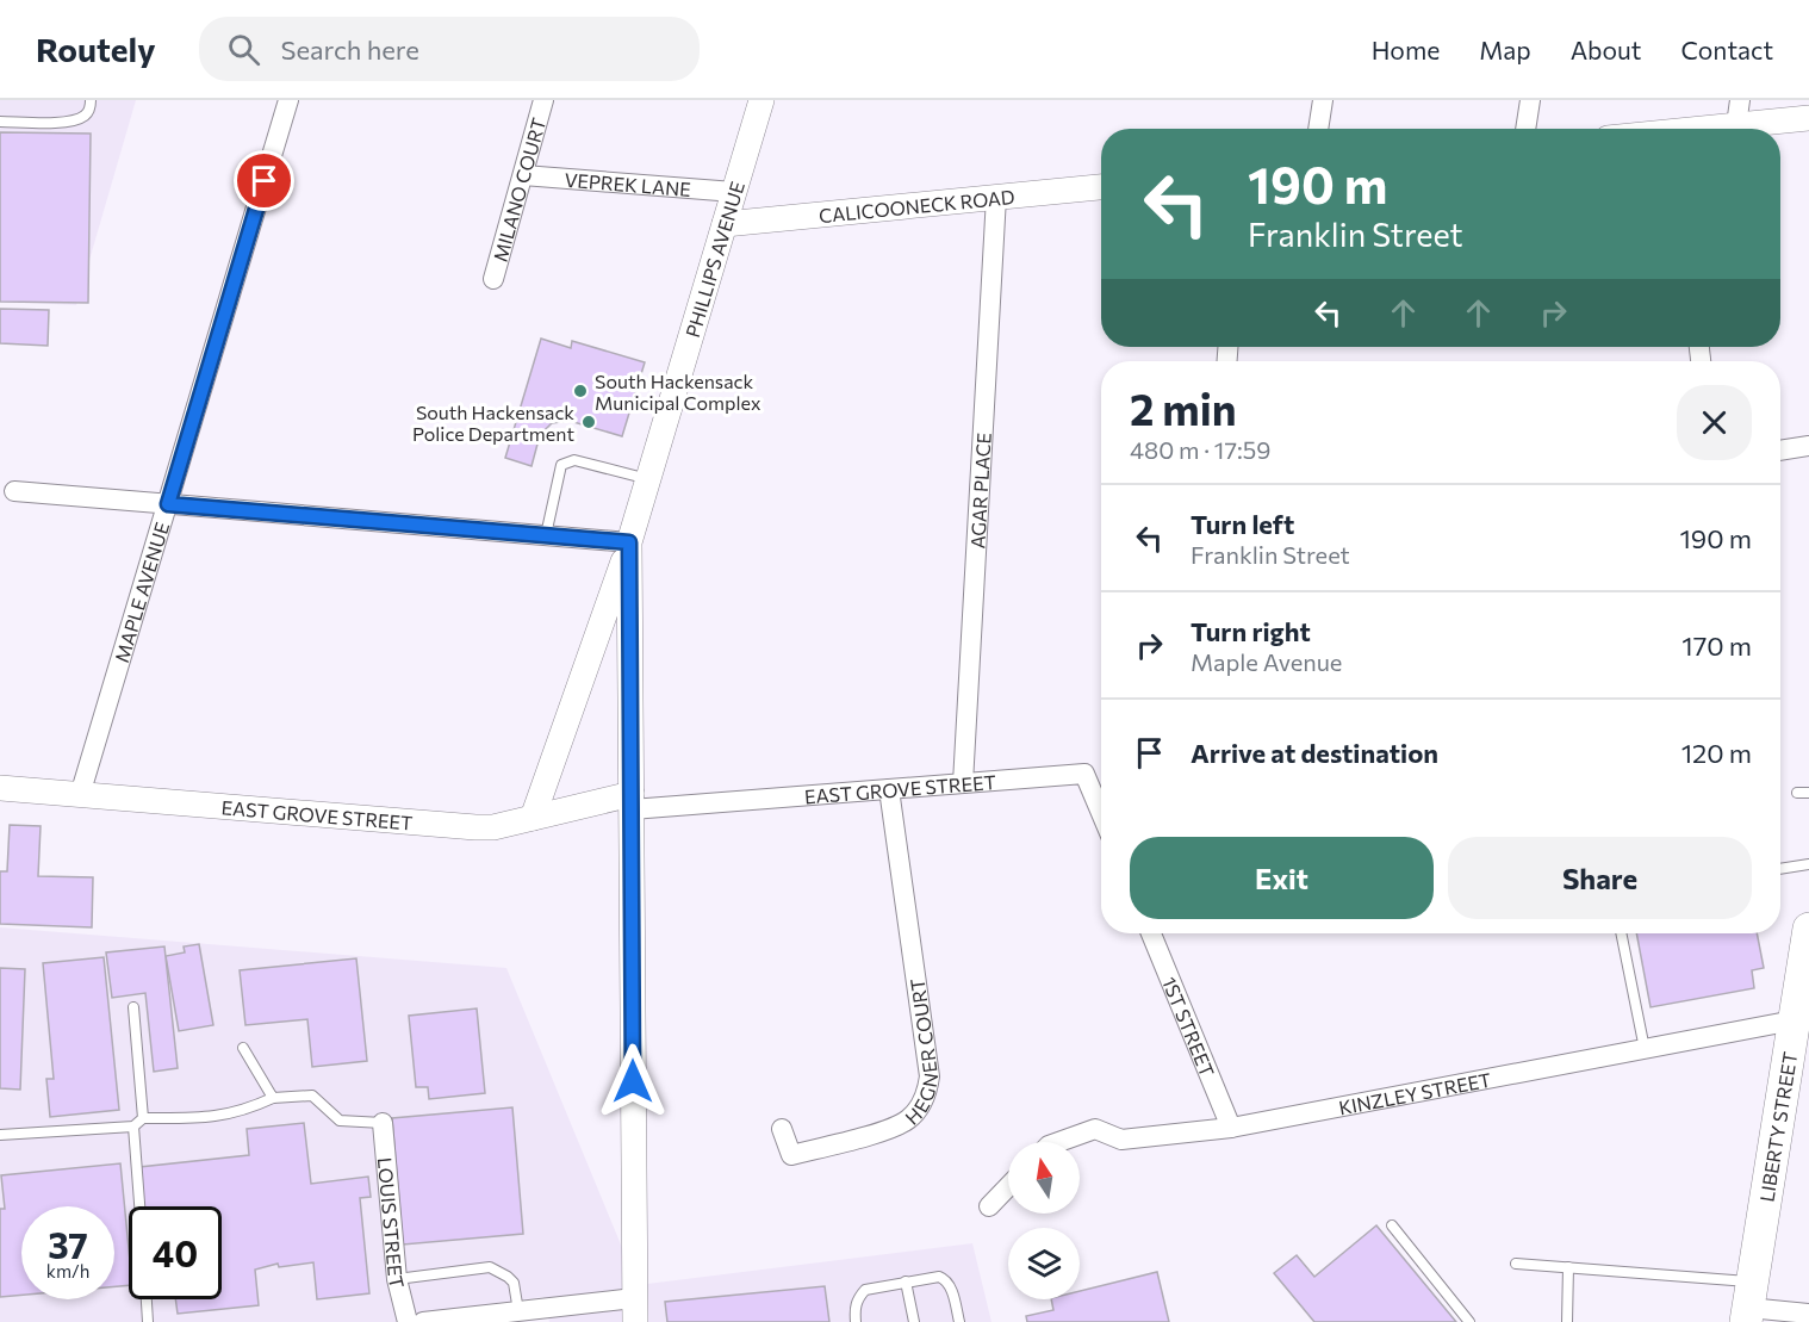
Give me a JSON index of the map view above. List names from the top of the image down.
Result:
{
  "streets": {
    "main road": ["LIBERTY STREET"],
    "street": [
      "VEPREK LANE",
      "MILANO COURT",
      "CALICOONECK ROAD",
      "PHILLIPS AVENUE",
      "AGAR PLACE",
      "MAPLE AVENUE",
      "EAST GROVE STREET",
      "1ST STREET",
      "HEGNER COURT",
      "KINZLEY STREET",
      "LOUIS STREET"
    ]
  },
  "crossings": [
    ["VEPREK LANE", "MILANO COURT"],
    ["VEPREK LANE", "PHILLIPS AVENUE"],
    ["CALICOONECK ROAD", "PHILLIPS AVENUE"],
    ["CALICOONECK ROAD", "AGAR PLACE"],
    ["PHILLIPS AVENUE", "EAST GROVE STREET"],
    ["AGAR PLACE", "EAST GROVE STREET"],
    ["MAPLE AVENUE", "EAST GROVE STREET"],
    ["EAST GROVE STREET", "HEGNER COURT"],
    ["1ST STREET", "KINZLEY STREET"],
    ["KINZLEY STREET", "LIBERTY STREET"]
  ],
  "places": ["South Hackensack Municipal Complex", "South Hackensack Police Department"],
  "north": "top",
  "page": {
    "header": "Routely",
    "search": "Search here",
    "nav": [
      "Home",
      "Map",
      "About",
      "Contact"
    ],
    "turn": ["190 m", "Franklin Street"],
    "heading": ["2 min", "480 m · 17:59"],
    "list": [
      {
        "name": "Turn left",
        "note": "Franklin Street",
        "value": "190 m"
      },
      {
        "name": "Turn right",
        "note": "Maple Avenue",
        "value": "170 m"
      },
      {
        "name": "Arrive at destination",
        "value": "120 m"
      }
    ],
    "buttons": ["Exit", "Share"],
    "speed": "37 km/h",
    "limit": "40"
  }
}
